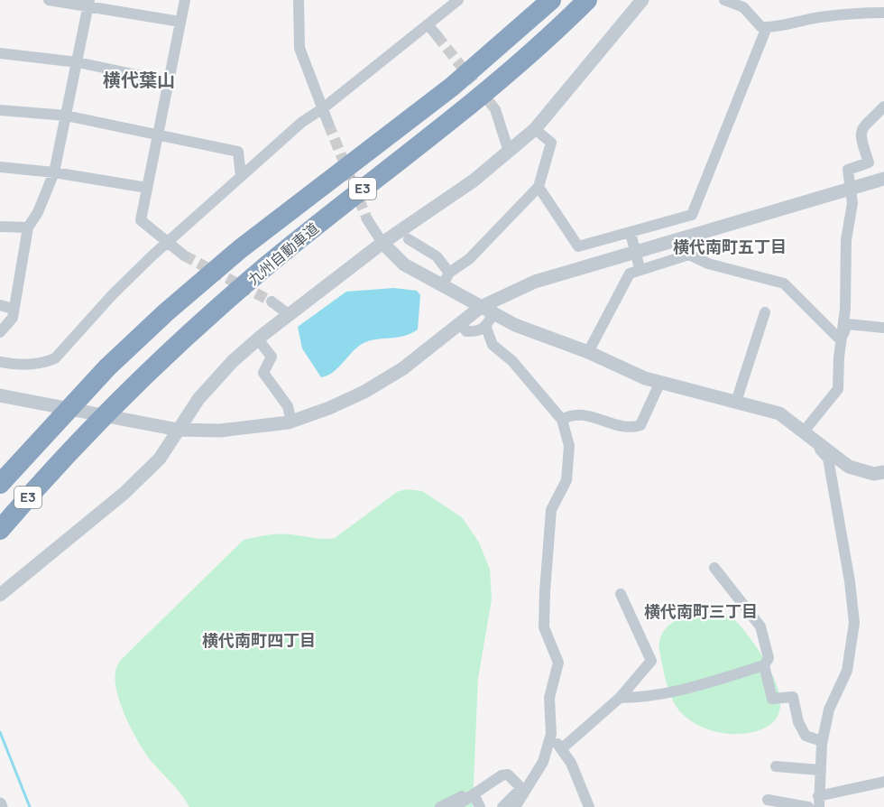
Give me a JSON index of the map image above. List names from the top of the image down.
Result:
{
  "streets": {
    "highway": ["E3", "九州自動車道"]
  },
  "districts": [
    "横代葉山",
    "横代南町五丁目",
    "横代南町三丁目",
    "横代南町四丁目"
  ]
}
